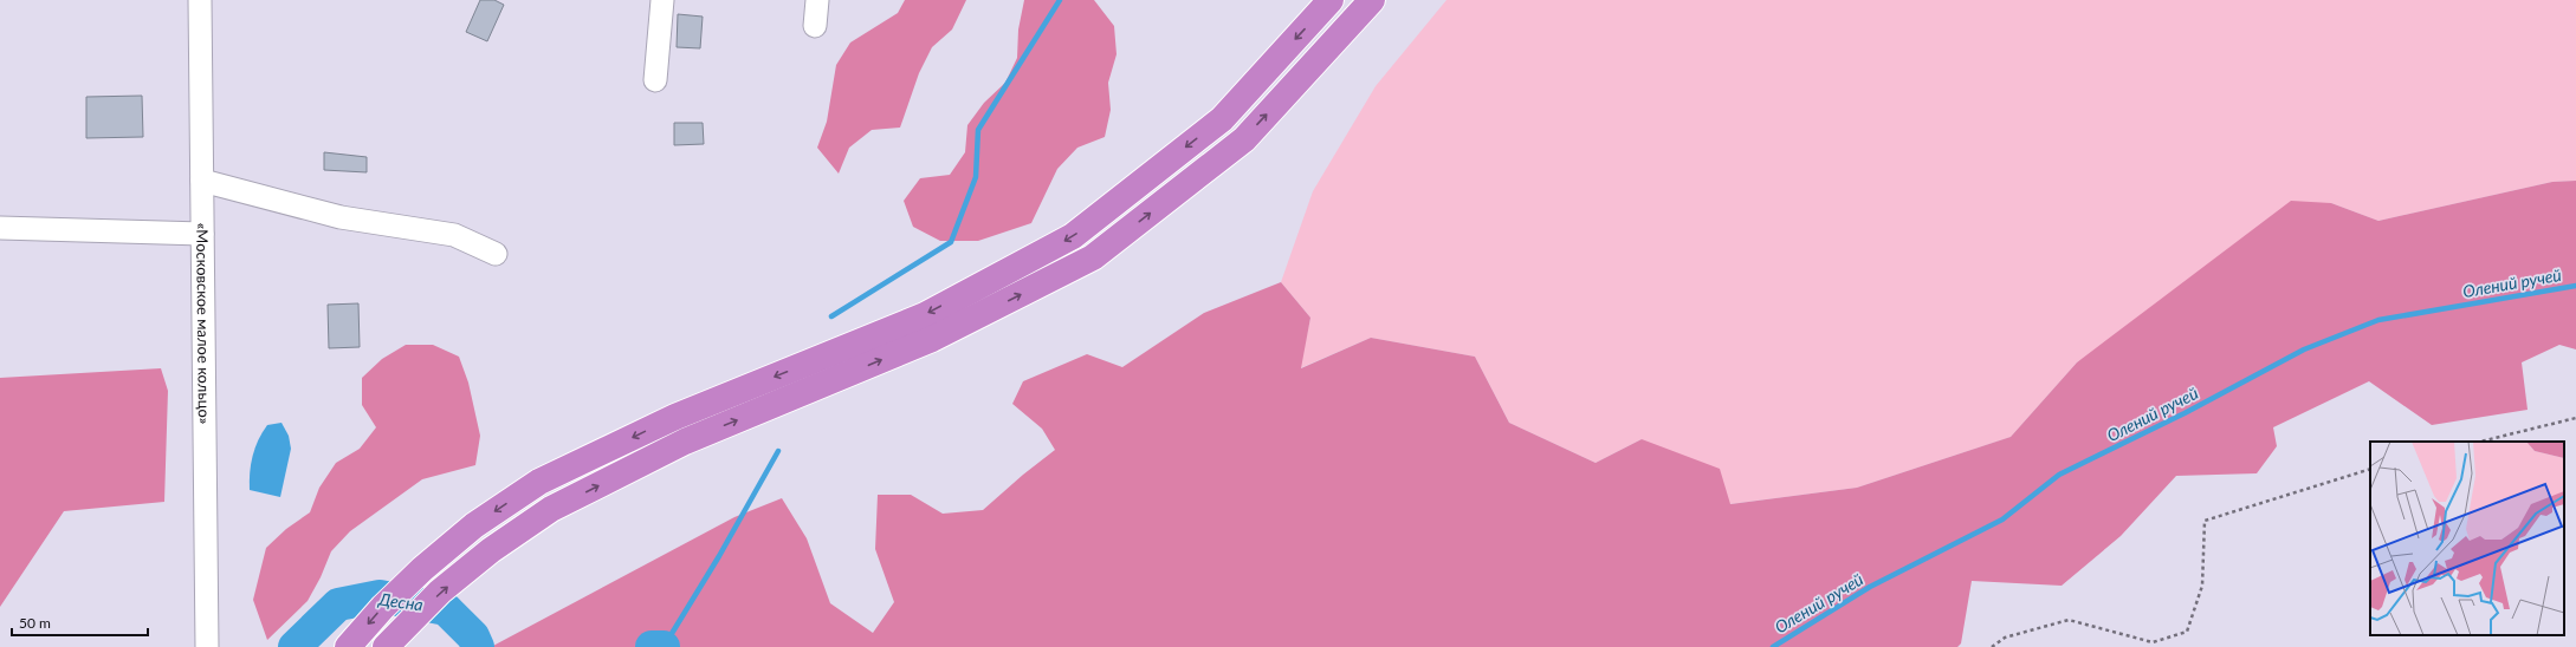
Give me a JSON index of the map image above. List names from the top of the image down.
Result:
{
  "streets": {
    "street": ["«Московское малое кольцо»"]
  },
  "water": ["Олений ручей", "Десна"],
  "scale_bar": "50 m"
}
